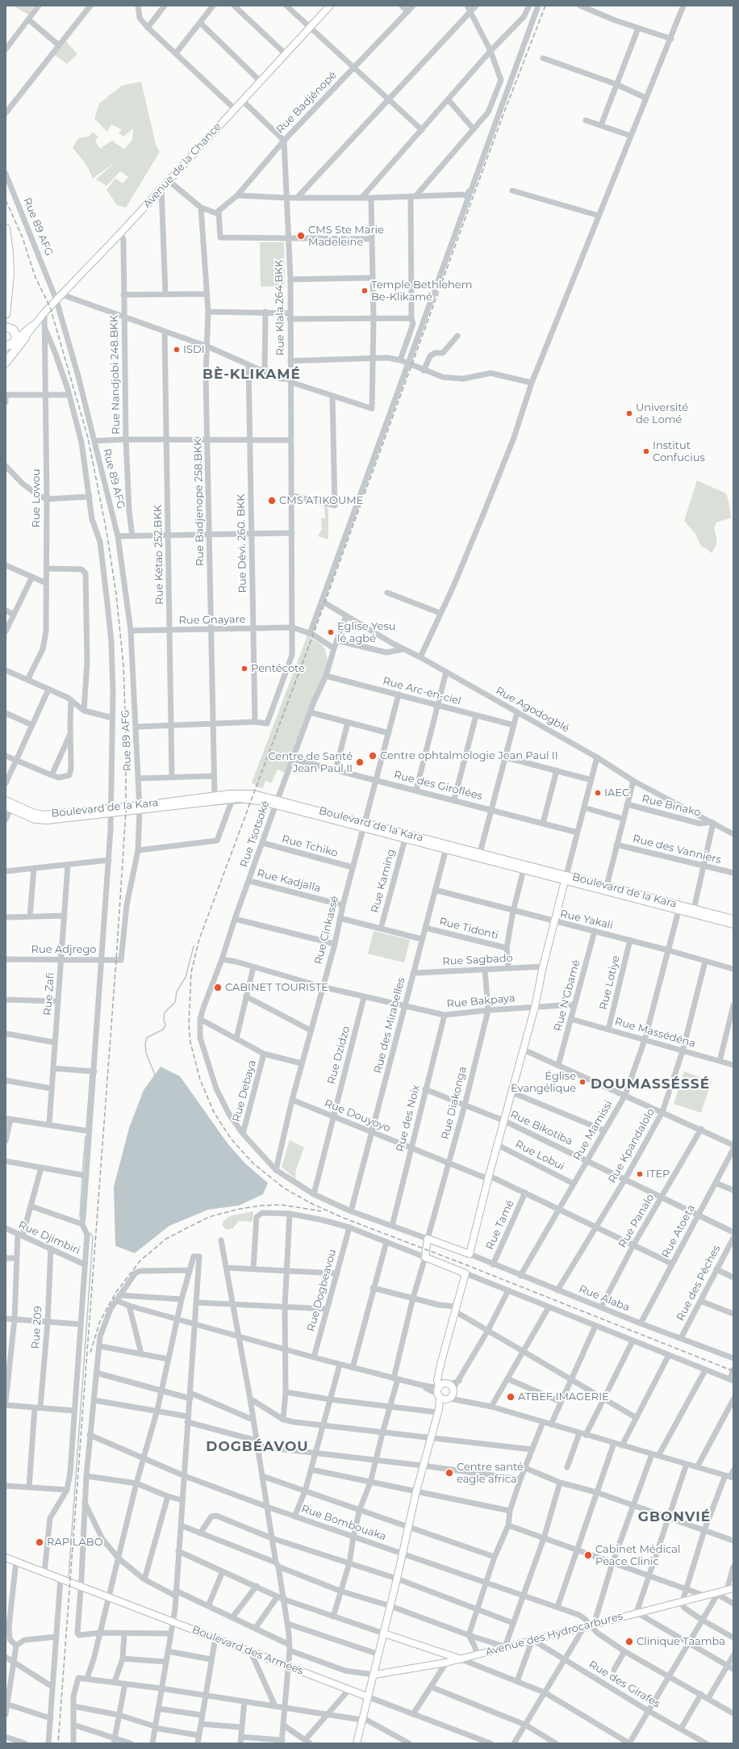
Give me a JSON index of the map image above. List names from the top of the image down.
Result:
{
  "streets": {
    "main road": [
      "Avenue de la Chance",
      "Boulevard de la Kara",
      "Avenue des Hydrocarbures",
      "Boulevard des Armées"
    ],
    "street": [
      "Rue Badjénopé",
      "Rue 89 AFG",
      "Rue Klala.264.BKK",
      "Rue Nandjobi 248.BKK",
      "Rue Lowou",
      "Rue Badjenope 258.BKK",
      "Rue Dévi. 260. BKK",
      "Rue Kétao 252.BKK",
      "Rue Gnayare",
      "Rue Arc-en-ciel",
      "Rue Agodogblé",
      "Rue des Giroflées",
      "Rue Binako",
      "Rue Tsotsoké",
      "Rue Tchiko",
      "Rue des Vanniers",
      "Rue Kadjalla",
      "Rue Kaming",
      "Rue Yakali",
      "Rue Tidonti",
      "Rue Cinkassé",
      "Rue Adjrego",
      "Rue Sagbado",
      "Rue Lotiye",
      "Rue Zafi",
      "Rue N'Gbamé",
      "Rue Bakpaya",
      "Rue des Mirabelles",
      "Rue Massédéna",
      "Rue Dzidzo",
      "Rue Debaya",
      "Rue Diakonga",
      "Rue Douyoyo",
      "Rue des Noix",
      "Rue Bikotiba",
      "Rue Mamissi",
      "Rue Kpandalolo",
      "Rue Lobui",
      "Rue Panalo",
      "Rue Tamé",
      "Rue Atoeta",
      "Rue Djimbiri",
      "Rue des Pêches",
      "Rue Dogbeavou",
      "Rue Alaba",
      "Rue 209",
      "Rue Bombouaka",
      "Rue des Girafes"
    ]
  },
  "crossings": [
    ["Rue Badjénopé", "Rue Klala.264.BKK"],
    ["Avenue de la Chance", "Rue 89 AFG"],
    ["Avenue de la Chance", "Rue Nandjobi 248.BKK"],
    ["Avenue de la Chance", "Rue Lowou"],
    ["Rue 89 AFG", "Rue Gnayare"],
    ["Rue 89 AFG", "Boulevard de la Kara"],
    ["Rue 89 AFG", "Rue Adjrego"],
    ["Rue Klala.264.BKK", "Rue Dévi. 260. BKK"],
    ["Rue Klala.264.BKK", "Rue Gnayare"],
    ["Rue Badjenope 258.BKK", "Rue Gnayare"],
    ["Rue Badjenope 258.BKK", "Boulevard de la Kara"],
    ["Rue Dévi. 260. BKK", "Rue Gnayare"],
    ["Rue Kétao 252.BKK", "Rue Gnayare"],
    ["Rue Arc-en-ciel", "Rue Tsotsoké"],
    ["Rue Arc-en-ciel", "Rue Cinkassé"],
    ["Rue Agodogblé", "Rue Binako"],
    ["Rue Agodogblé", "Rue Tsotsoké"],
    ["Rue des Giroflées", "Rue Tsotsoké"],
    ["Rue des Giroflées", "Rue Cinkassé"],
    ["Boulevard de la Kara", "Rue Tsotsoké"],
    ["Boulevard de la Kara", "Rue Kaming"],
    ["Boulevard de la Kara", "Rue Cinkassé"],
    ["Boulevard de la Kara", "Rue des Mirabelles"],
    ["Boulevard de la Kara", "Rue Mamissi"],
    ["Rue Tsotsoké", "Rue Tchiko"],
    ["Rue Tsotsoké", "Rue Kadjalla"],
    ["Rue Tsotsoké", "Rue Cinkassé"],
    ["Rue Tsotsoké", "Rue Bakpaya"],
    ["Rue Tsotsoké", "Rue des Mirabelles"],
    ["Rue Tsotsoké", "Rue Dzidzo"],
    ["Rue Tsotsoké", "Rue Debaya"],
    ["Rue Tsotsoké", "Rue Diakonga"],
    ["Rue Tsotsoké", "Rue des Noix"],
    ["Rue Tchiko", "Rue Cinkassé"],
    ["Rue Kadjalla", "Rue Cinkassé"],
    ["Rue Yakali", "Rue Lotiye"],
    ["Rue Yakali", "Rue N'Gbamé"],
    ["Rue Yakali", "Rue des Mirabelles"],
    ["Rue Yakali", "Rue Mamissi"],
    ["Rue Yakali", "Rue Kpandalolo"],
    ["Rue Tidonti", "Rue des Mirabelles"],
    ["Rue Cinkassé", "Rue Bakpaya"],
    ["Rue Cinkassé", "Rue Douyoyo"],
    ["Rue Adjrego", "Rue Zafi"],
    ["Rue Sagbado", "Rue des Mirabelles"],
    ["Rue Sagbado", "Rue Diakonga"],
    ["Rue Lotiye", "Rue Massédéna"],
    ["Rue N'Gbamé", "Rue Bakpaya"],
    ["Rue N'Gbamé", "Rue Massédéna"],
    ["Rue Bakpaya", "Rue des Mirabelles"],
    ["Rue Bakpaya", "Rue Dzidzo"],
    ["Rue Bakpaya", "Rue Diakonga"],
    ["Rue Bakpaya", "Rue des Noix"],
    ["Rue des Mirabelles", "Rue Douyoyo"],
    ["Rue Massédéna", "Rue Mamissi"],
    ["Rue Massédéna", "Rue Kpandalolo"],
    ["Rue Dzidzo", "Rue Douyoyo"],
    ["Rue Diakonga", "Rue Douyoyo"],
    ["Rue Diakonga", "Rue Bikotiba"],
    ["Rue Douyoyo", "Rue des Noix"],
    ["Rue Douyoyo", "Rue Mamissi"],
    ["Rue Douyoyo", "Rue Kpandalolo"],
    ["Rue Douyoyo", "Rue Panalo"],
    ["Rue Douyoyo", "Rue Tamé"],
    ["Rue Douyoyo", "Rue Atoeta"],
    ["Rue des Noix", "Rue Bikotiba"],
    ["Rue Bikotiba", "Rue Mamissi"],
    ["Rue Bikotiba", "Rue Kpandalolo"],
    ["Rue Bikotiba", "Rue Panalo"],
    ["Rue Bikotiba", "Rue Atoeta"],
    ["Rue Mamissi", "Rue Lobui"],
    ["Rue Mamissi", "Rue Alaba"],
    ["Rue Kpandalolo", "Rue Alaba"],
    ["Rue Panalo", "Rue Alaba"],
    ["Rue Tamé", "Rue Alaba"],
    ["Rue Atoeta", "Rue Alaba"],
    ["Rue Djimbiri", "Rue 209"],
    ["Rue des Pêches", "Rue Alaba"],
    ["Rue Bombouaka", "Avenue des Hydrocarbures"],
    ["Avenue des Hydrocarbures", "Rue des Girafes"]
  ],
  "districts": [
    "BÈ-KLIKAMÉ",
    "DOUMASSÉSSÉ",
    "DOGBÉAVOU",
    "GBONVIÉ"
  ],
  "places": [
    "CMS Ste Marie Madeleine",
    "Temple Bethlehem Be-Klikamé",
    "ISDI",
    "Université de Lomé",
    "Institut Confucius",
    "CMS ATIKOUME",
    "Eglise Yesu lé agbé",
    "Pentécote",
    "Centre ophtalmologie Jean Paul II",
    "Centre de Santé Jean Paul II",
    "IAEC",
    "CABINET TOURISTE",
    "Église Evangélique",
    "ITEP",
    "ATBEF IMAGERIE",
    "Centre santé eagle africa",
    "RAPILABO",
    "Cabinet Médical Peace Clinic",
    "Clinique Taamba"
  ]
}
